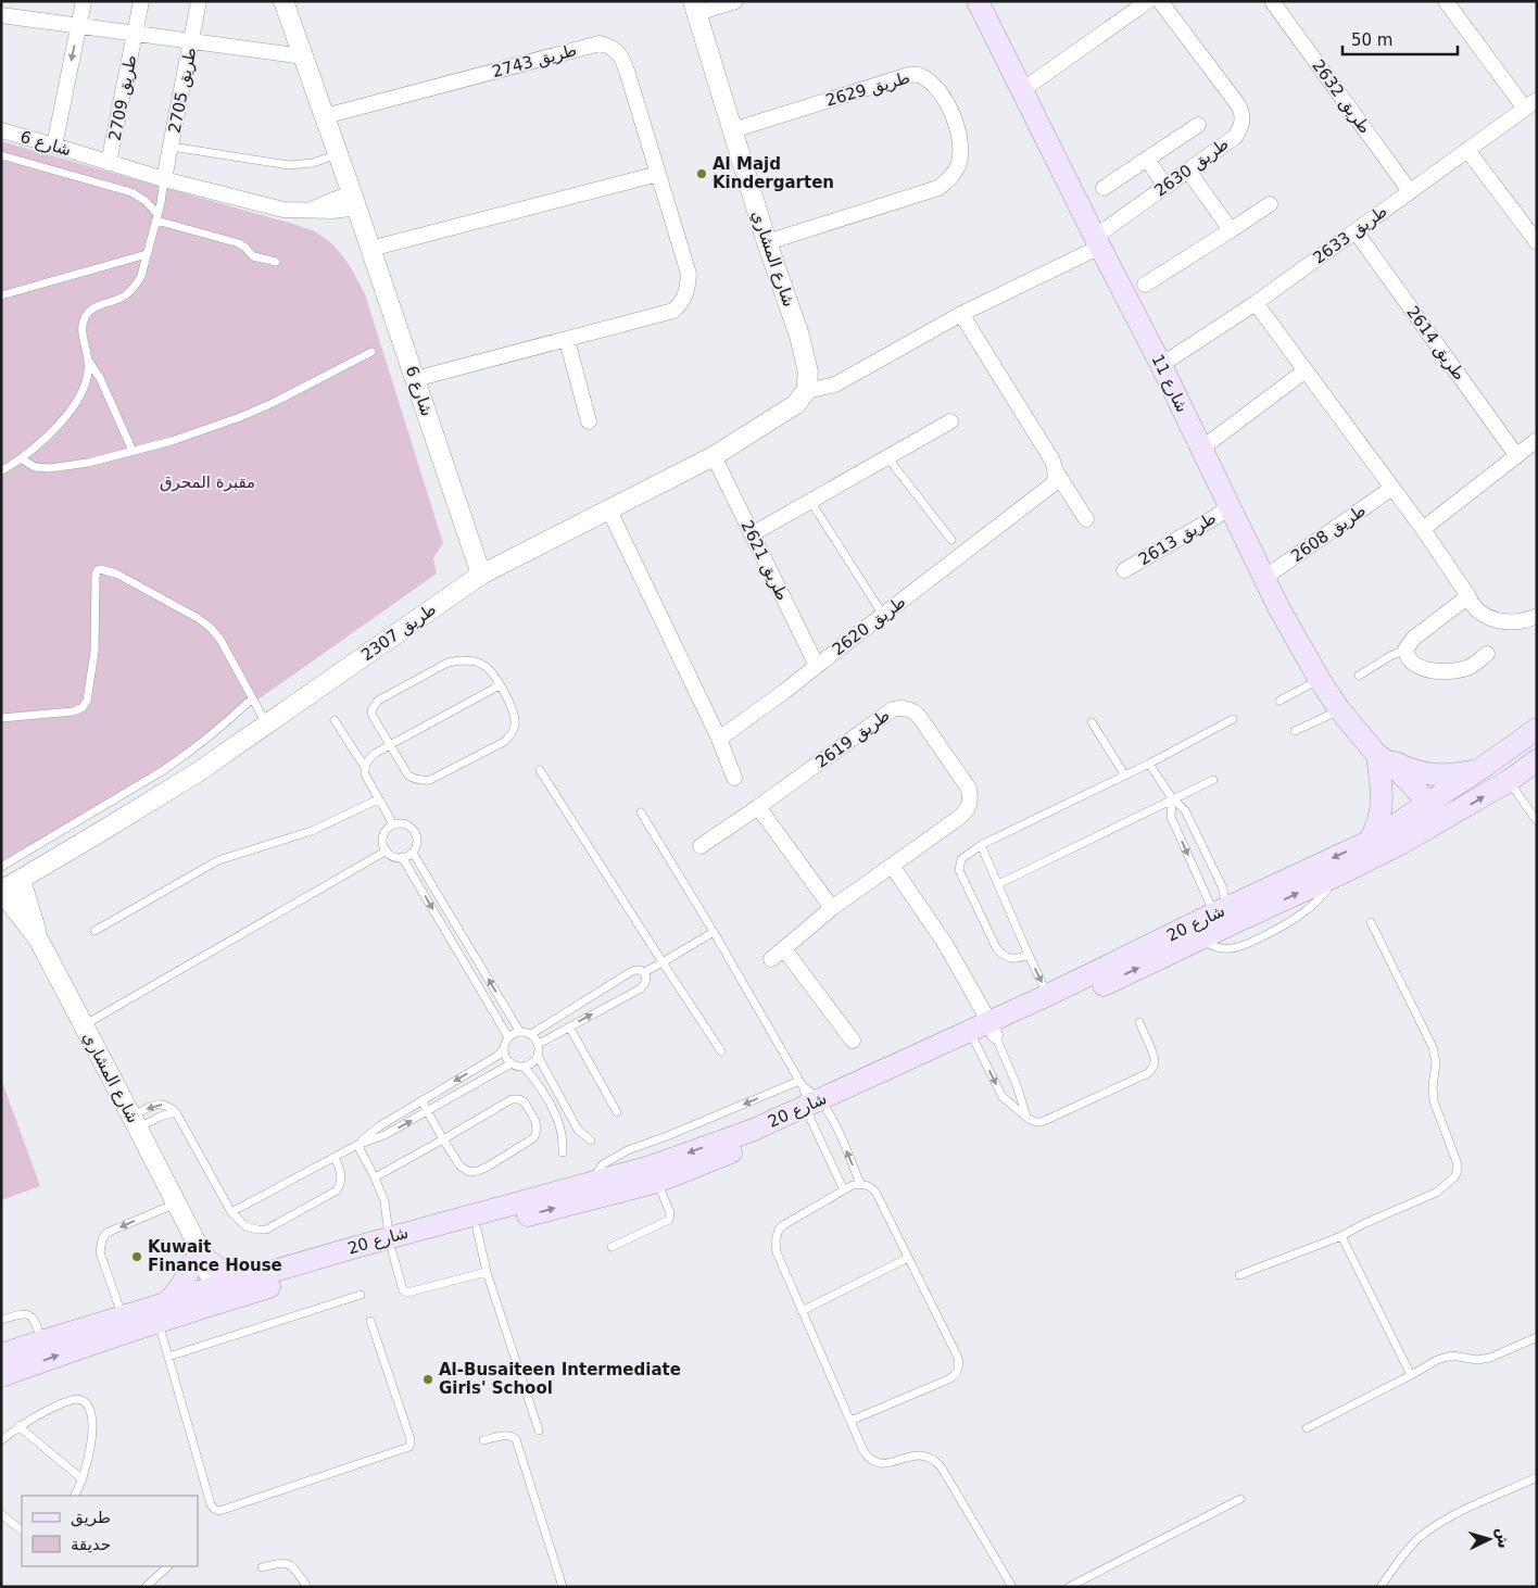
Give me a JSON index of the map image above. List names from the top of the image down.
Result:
{
  "streets": {
    "main road": ["شارع 11", "شارع 20"],
    "street": [
      "طريق 2743",
      "طريق 2629",
      "طريق 2705",
      "طريق 2632",
      "طريق 2709",
      "شارع 6",
      "طريق 2630",
      "طريق 2633",
      "شارع المشاري",
      "طريق 2614",
      "طريق 2608",
      "طريق 2613",
      "طريق 2621",
      "طريق 2620",
      "طريق 2307",
      "طريق 2619"
    ]
  },
  "crossings": [
    ["طريق 2743", "شارع 6"],
    ["طريق 2629", "شارع المشاري"],
    ["طريق 2705", "طريق 2709"],
    ["طريق 2705", "شارع 6"],
    ["طريق 2632", "طريق 2633"],
    ["طريق 2709", "شارع 6"],
    ["شارع 6", "طريق 2307"],
    ["طريق 2630", "شارع المشاري"],
    ["طريق 2630", "شارع 11"],
    ["طريق 2630", "طريق 2307"],
    ["طريق 2633", "طريق 2614"],
    ["طريق 2633", "شارع 11"],
    ["شارع المشاري", "طريق 2307"],
    ["شارع المشاري", "شارع 20"],
    ["شارع 11", "طريق 2608"],
    ["شارع 11", "طريق 2613"],
    ["شارع 11", "شارع 20"],
    ["طريق 2621", "طريق 2620"],
    ["طريق 2621", "طريق 2307"]
  ],
  "parks": ["مقبرة المحرق"],
  "places": ["Al Majd Kindergarten", "Kuwait Finance House", "Al-Busaiteen Intermediate Girls' School"],
  "legend": ["طريق", "حديقة"],
  "scale_bar": "50 m",
  "north": "right"
}
